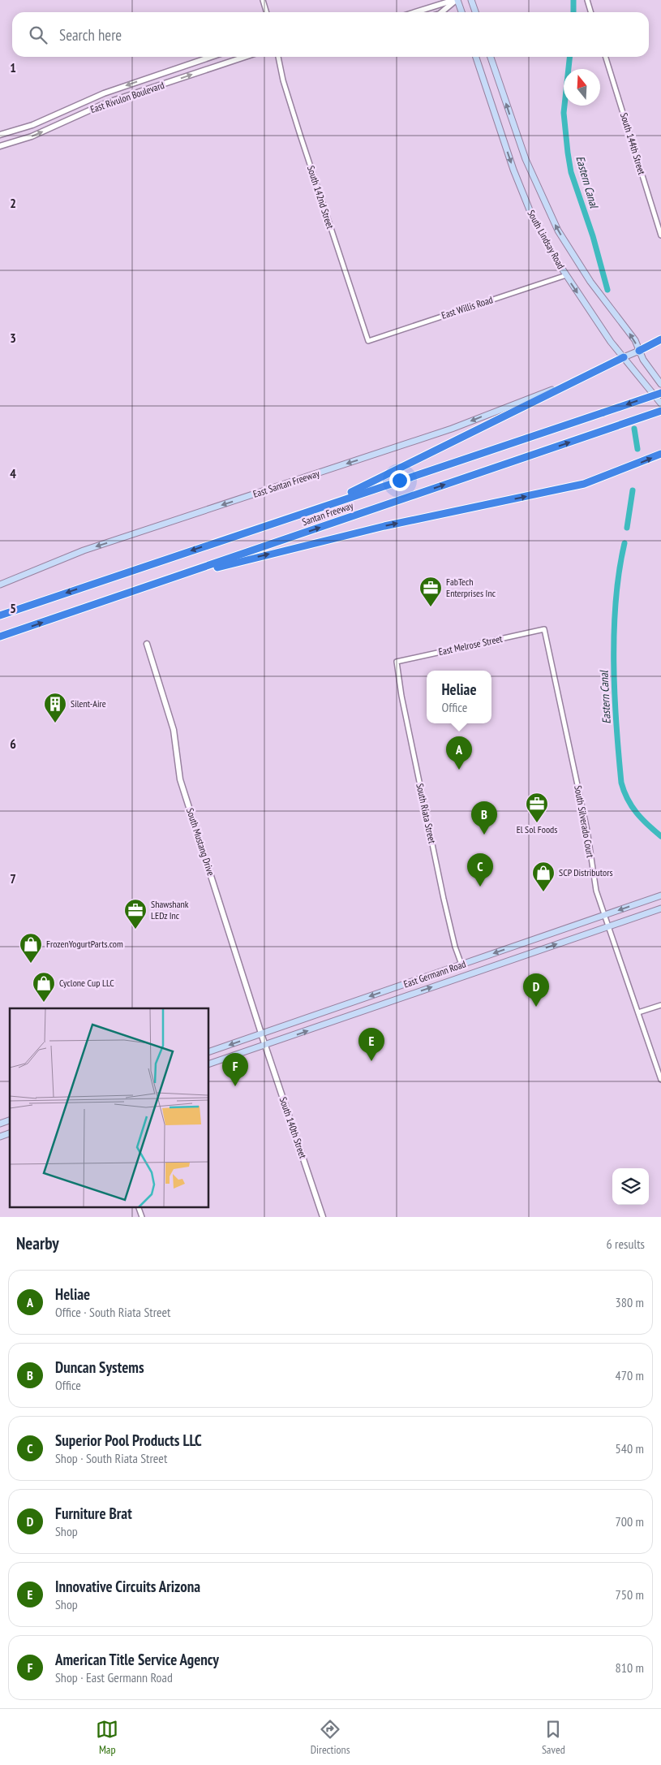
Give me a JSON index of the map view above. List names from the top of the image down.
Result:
{
  "streets": {
    "highway": ["Santan Freeway"],
    "main road": ["South Lindsay Road", "East Santan Freeway", "East Germann Road"],
    "street": [
      "East Rivulon Boulevard",
      "South 144th Street",
      "South 142nd Street",
      "East Willis Road",
      "East Melrose Street",
      "South Riata Street",
      "South Silverado Court",
      "South Mustang Drive",
      "South 140th Street"
    ]
  },
  "crossings": [
    ["South 142nd Street", "East Willis Road"],
    ["South Lindsay Road", "East Willis Road"],
    ["East Melrose Street", "South Riata Street"],
    ["East Melrose Street", "South Silverado Court"],
    ["South Riata Street", "East Germann Road"],
    ["South Silverado Court", "East Germann Road"],
    ["South Mustang Drive", "East Germann Road"],
    ["South Mustang Drive", "South 140th Street"],
    ["East Germann Road", "South 140th Street"]
  ],
  "one_way": ["East Santan Freeway"],
  "water": ["Eastern Canal"],
  "places": {
    "office": ["FabTech Enterprises Inc", "El Sol Foods", "Shawshank LEDz Inc"],
    "building": ["Silent-Aire"],
    "shop": ["SCP Distributors", "FrozenYogurtParts.com", "Cyclone Cup LLC"]
  },
  "north": "top",
  "page": {
    "search": "Search here",
    "popup": ["Heliae", "Office"],
    "pins": [
      "A",
      "B",
      "C",
      "D",
      "E",
      "F"
    ],
    "heading": ["Nearby", "6 results"],
    "list": [
      {
        "mark": "A",
        "name": "Heliae",
        "note": "Office · South Riata Street",
        "value": "380 m"
      },
      {
        "mark": "B",
        "name": "Duncan Systems",
        "note": "Office",
        "value": "470 m"
      },
      {
        "mark": "C",
        "name": "Superior Pool Products LLC",
        "note": "Shop · South Riata Street",
        "value": "540 m"
      },
      {
        "mark": "D",
        "name": "Furniture Brat",
        "note": "Shop",
        "value": "700 m"
      },
      {
        "mark": "E",
        "name": "Innovative Circuits Arizona",
        "note": "Shop",
        "value": "750 m"
      },
      {
        "mark": "F",
        "name": "American Title Service Agency",
        "note": "Shop · East Germann Road",
        "value": "810 m"
      }
    ],
    "nav": ["Map", "Directions", "Saved"]
  },
  "grid": {
    "rows": [
      "1",
      "2",
      "3",
      "4",
      "5",
      "6",
      "7"
    ]
  }
}
